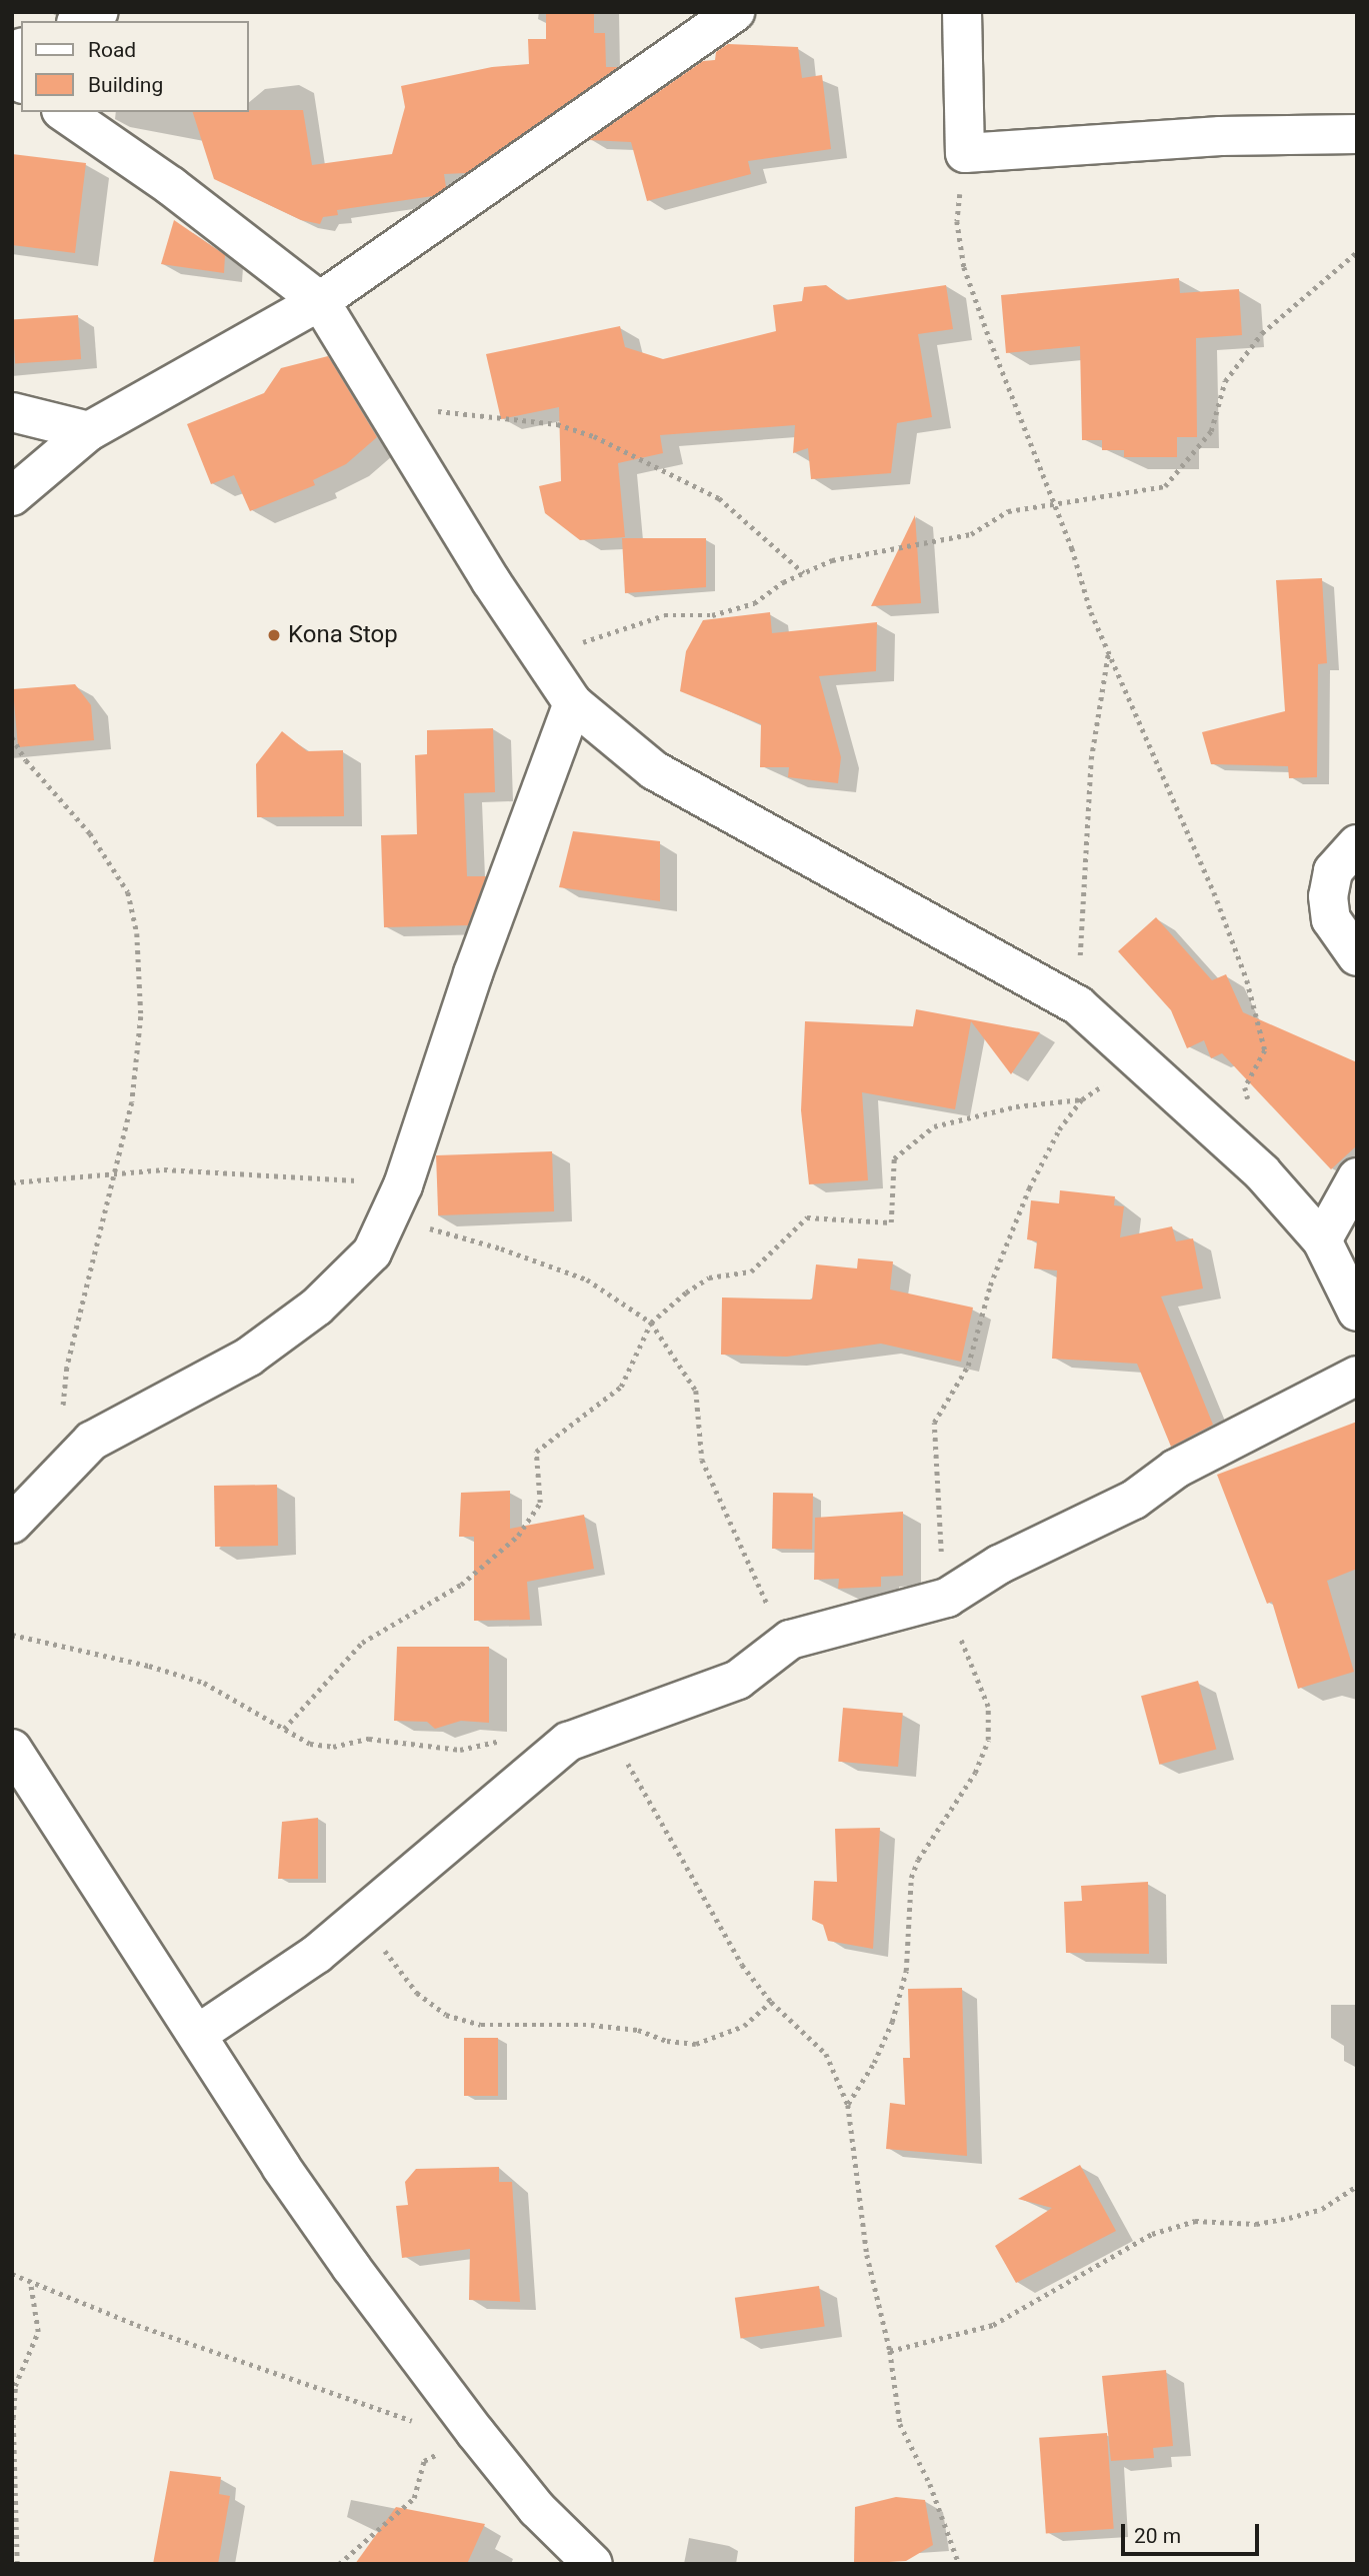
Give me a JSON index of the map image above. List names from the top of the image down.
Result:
{
  "places": ["Kona Stop"],
  "legend": ["Road", "Building"],
  "scale_bar": "20 m"
}
